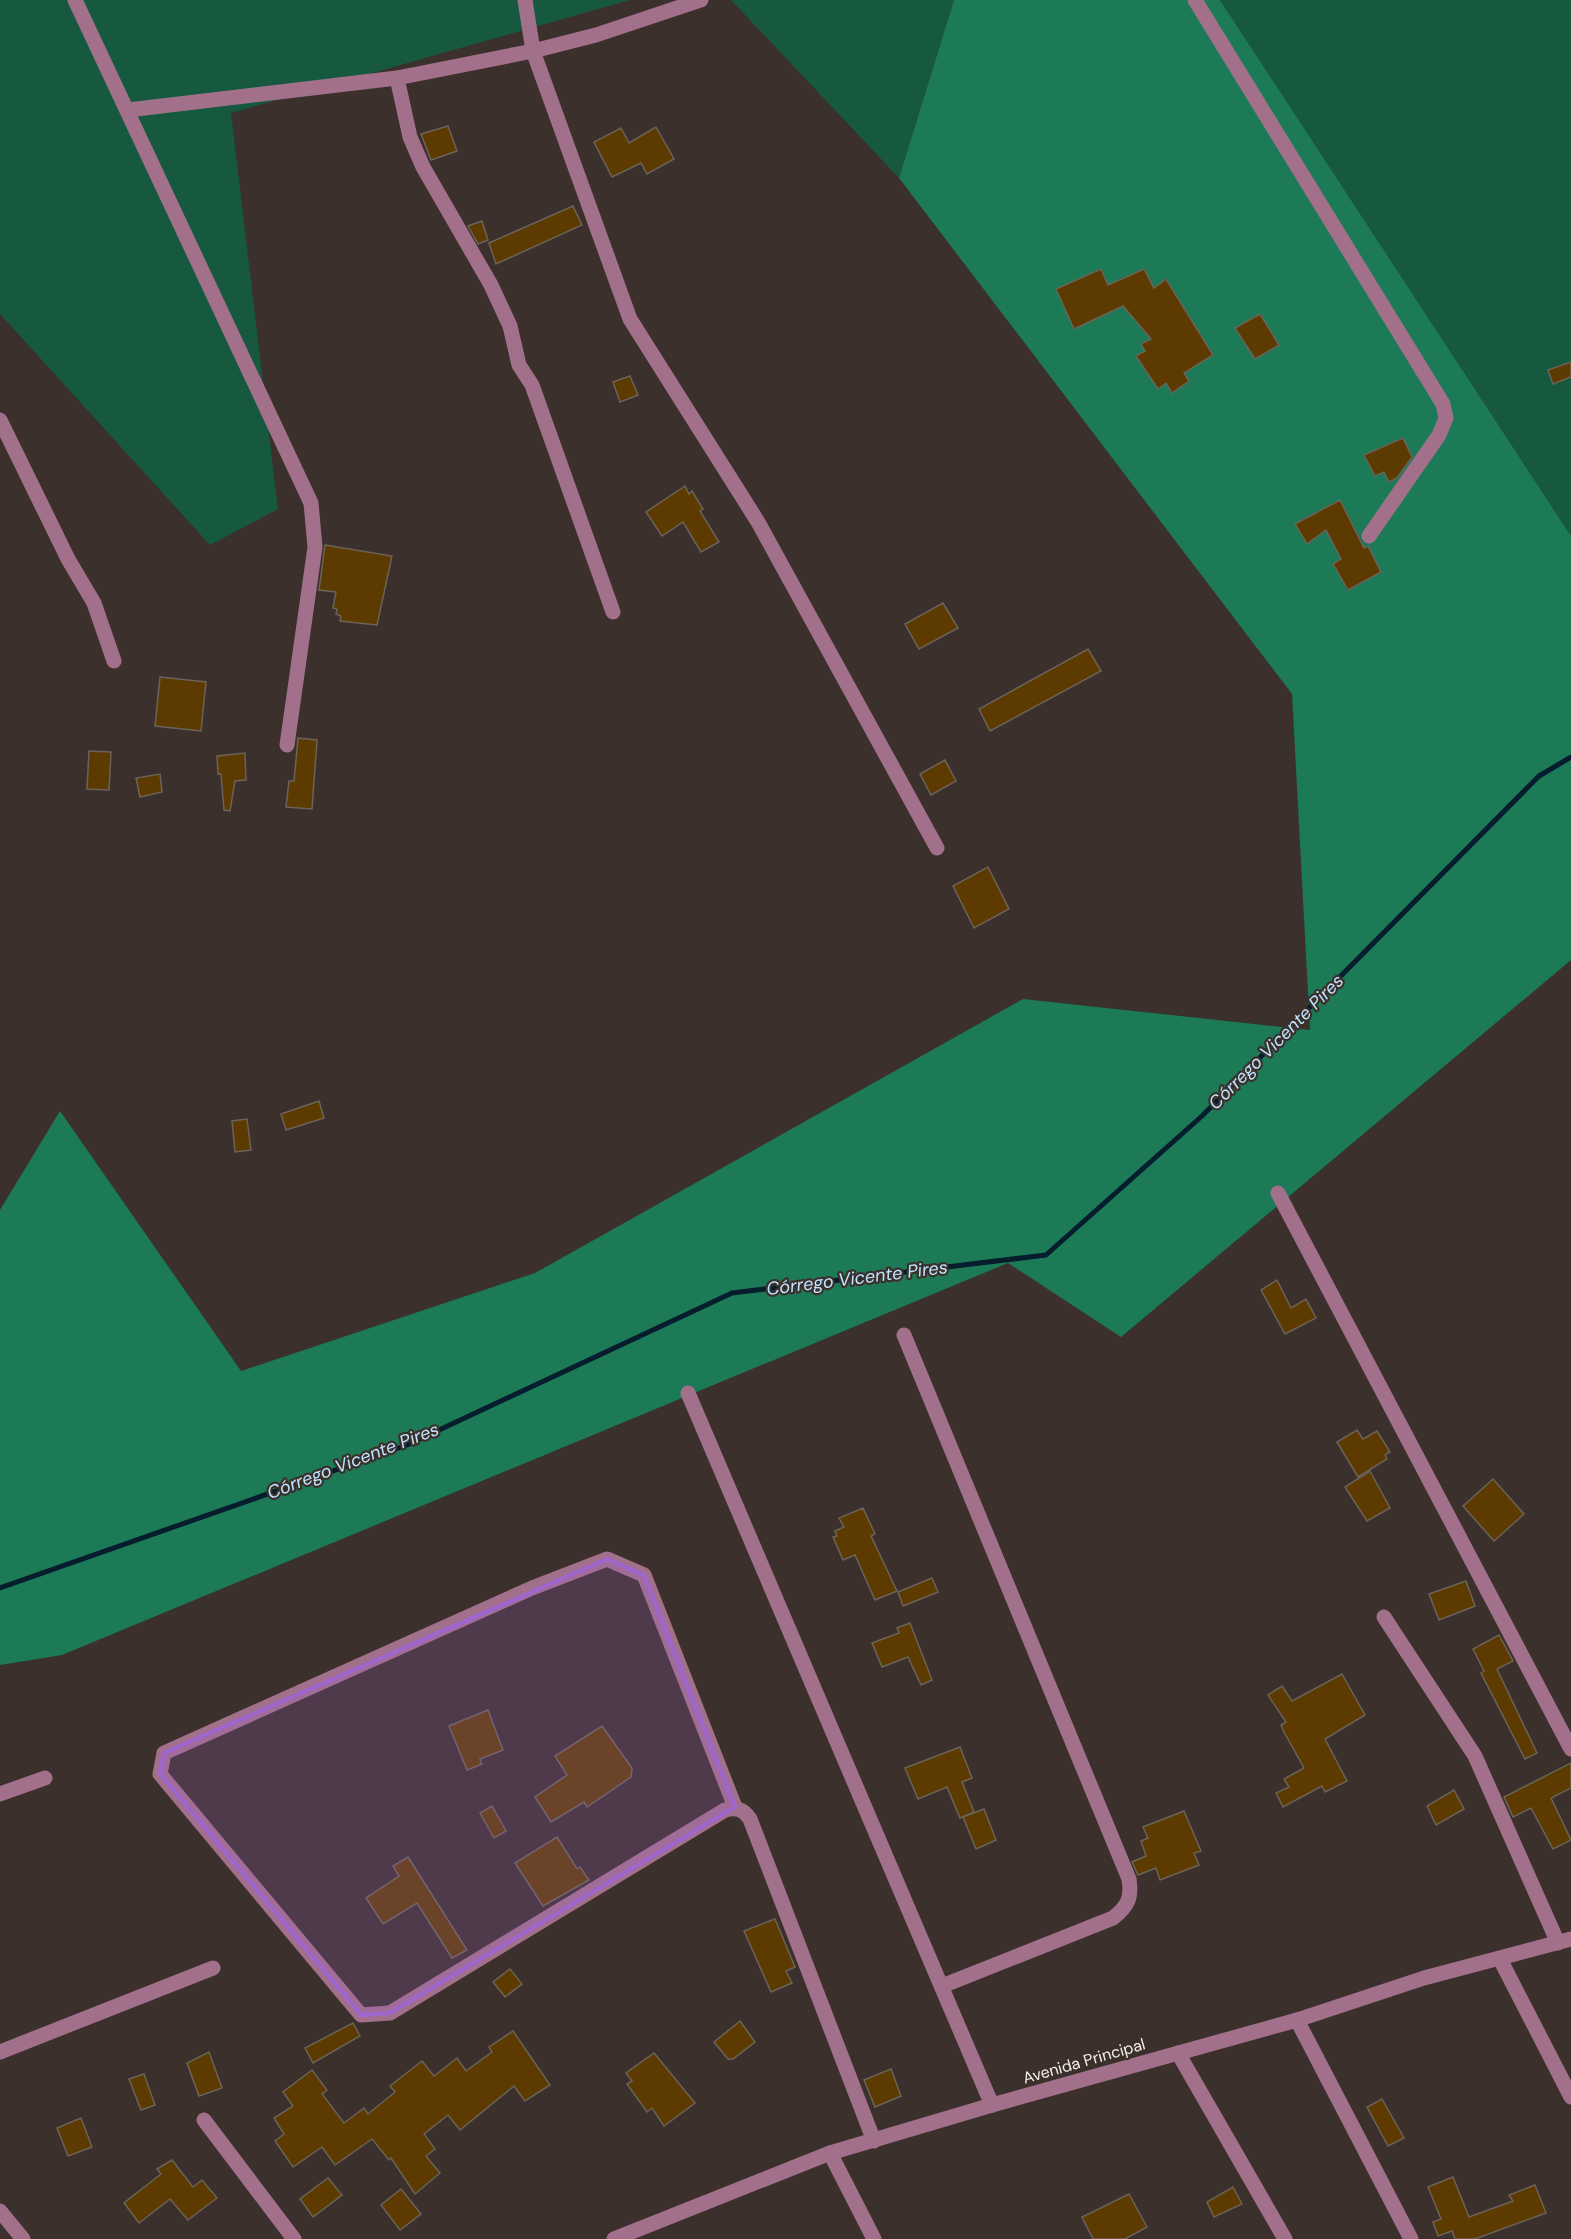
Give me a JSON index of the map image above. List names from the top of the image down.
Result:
{
  "streets": {
    "street": ["Avenida Principal"]
  },
  "water": ["Córrego Vicente Pires"]
}
